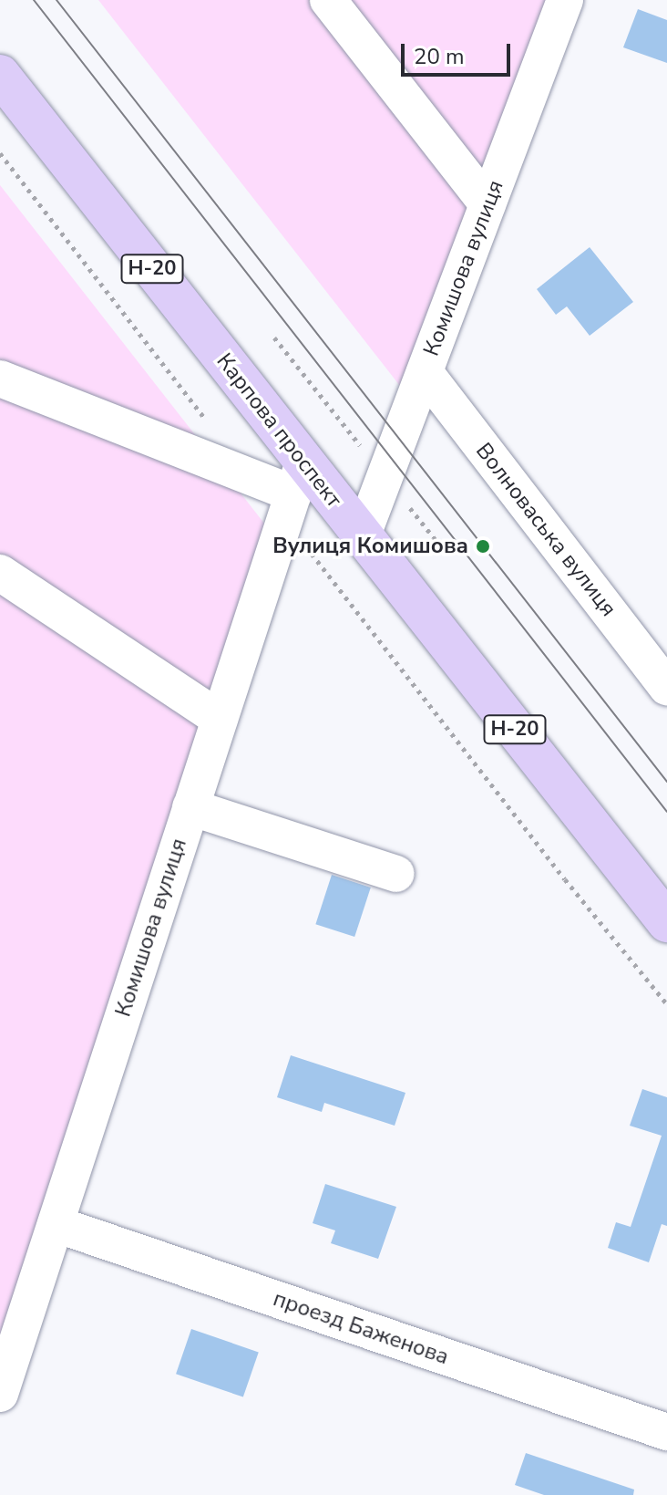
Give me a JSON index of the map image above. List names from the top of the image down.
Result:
{
  "streets": {
    "main road": ["Н-20", "Карпова проспект"],
    "street": ["Комишова вулиця", "Волноваська вулиця", "проезд Баженова"]
  },
  "crossings": [
    ["Комишова вулиця", "Карпова проспект"],
    ["Комишова вулиця", "Волноваська вулиця"],
    ["Комишова вулиця", "проезд Баженова"]
  ],
  "places": ["Вулиця Комишова"],
  "scale_bar": "20 m"
}
